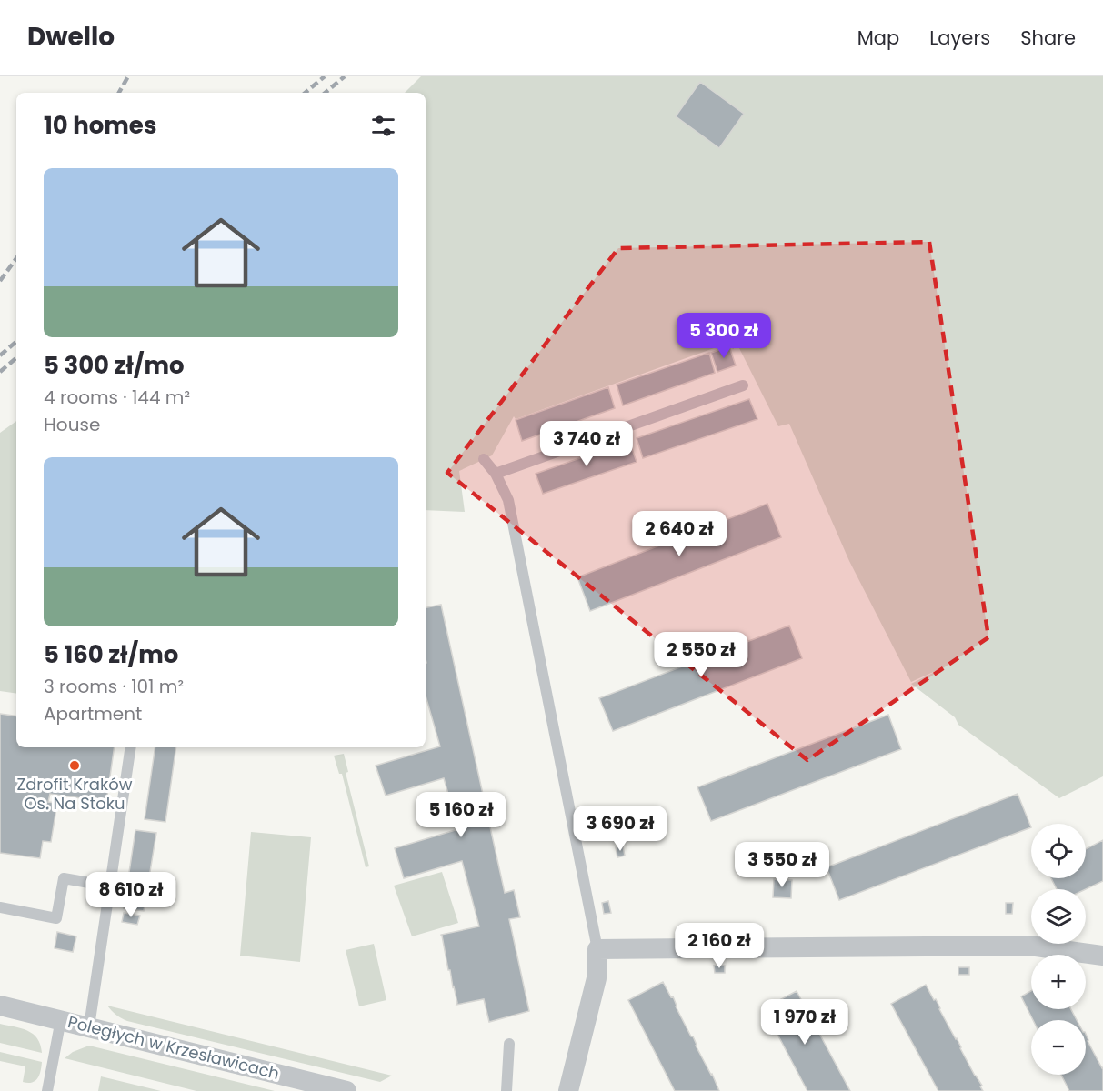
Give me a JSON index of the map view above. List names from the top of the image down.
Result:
{
  "streets": {
    "street": ["Poległych w Krzesławicach"]
  },
  "places": ["Zdrofit Kraków Os. Na Stoku"],
  "page": {
    "header": "Dwello",
    "nav": ["Map", "Layers", "Share"],
    "heading": "10 homes",
    "list": [
      {
        "name": "5 300 zł/mo",
        "note": "4 rooms · 144 m² · House"
      },
      {
        "name": "5 160 zł/mo",
        "note": "3 rooms · 101 m² · Apartment"
      }
    ],
    "price": [
      "5 300 zł",
      "3 740 zł",
      "2 640 zł",
      "2 550 zł",
      "5 160 zł",
      "3 690 zł",
      "3 550 zł",
      "8 610 zł",
      "2 160 zł",
      "1 970 zł"
    ],
    "map_buttons": ["+", "−"]
  }
}
